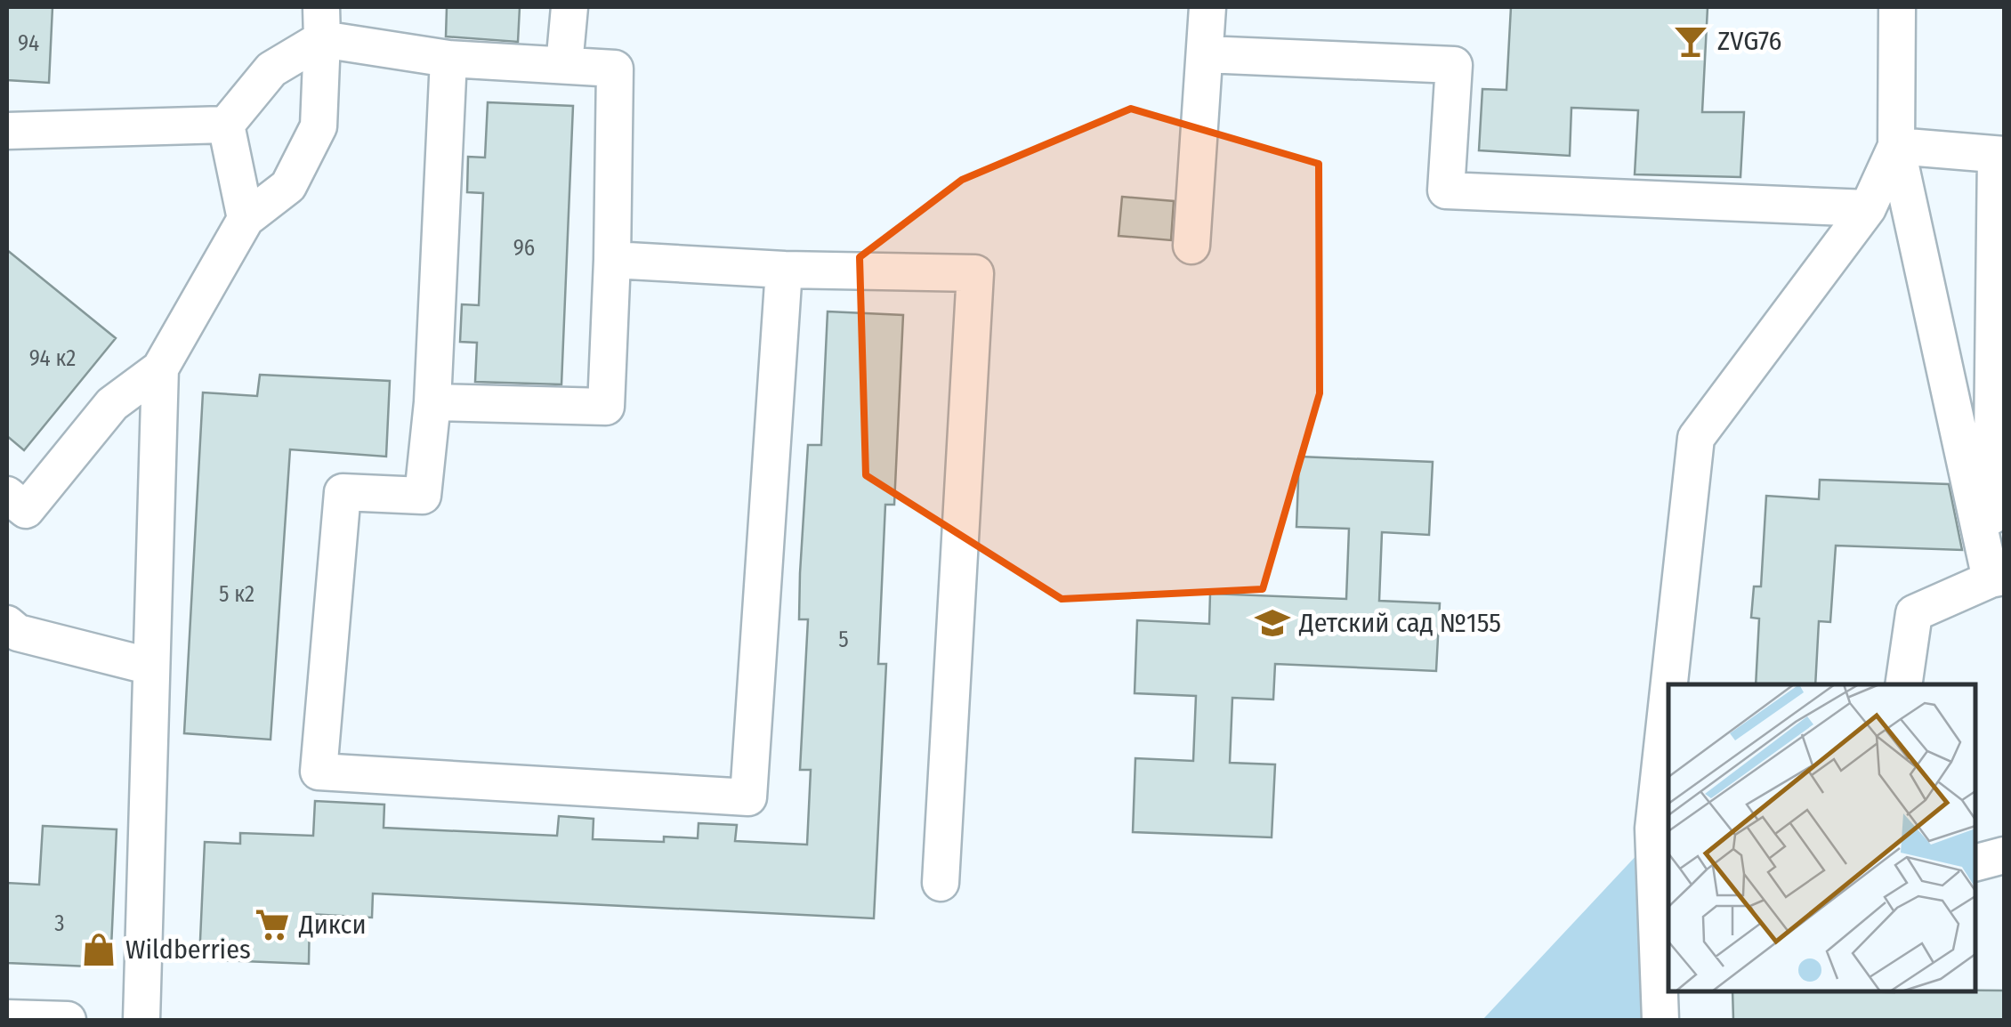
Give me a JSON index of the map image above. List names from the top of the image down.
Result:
{
  "places": {
    "bar": ["ZVG76"],
    "school or university": ["Детский сад №155"],
    "supermarket": ["Дикси"],
    "shop": ["Wildberries"]
  },
  "house_numbers": [
    "94",
    "96",
    "94 к2",
    "5 к2",
    "5",
    "3"
  ]
}
